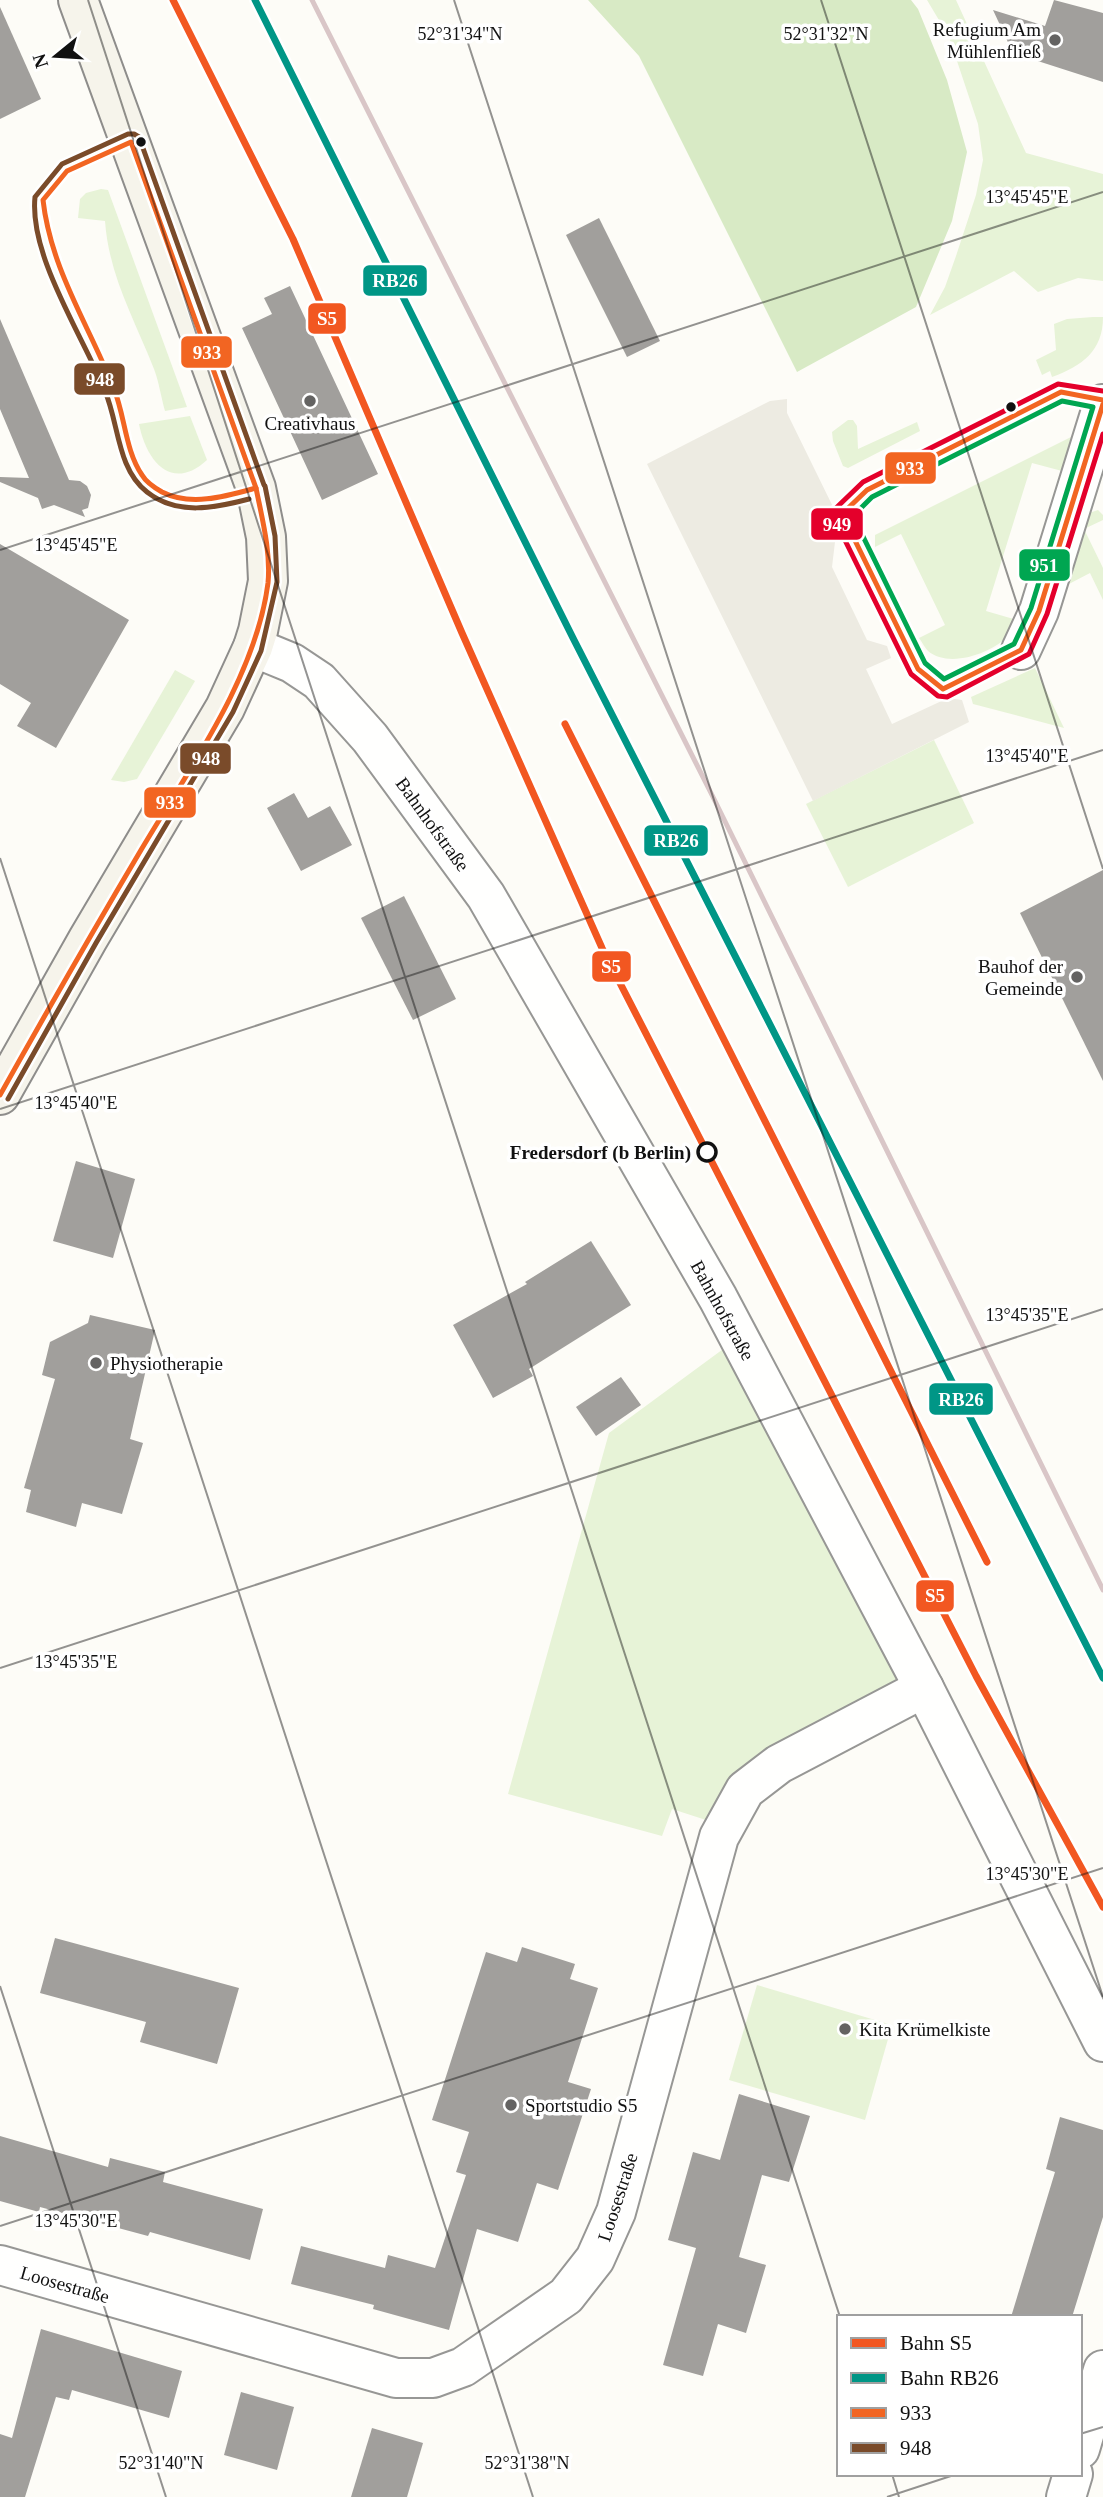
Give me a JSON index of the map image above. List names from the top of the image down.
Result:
{
  "streets": {
    "street": ["Bahnhofstraße", "Loosestraße"]
  },
  "crossings": [
    ["Bahnhofstraße", "Loosestraße"]
  ],
  "places": [
    "Refugium Am Mühlenfließ",
    "Creativhaus",
    "Bauhof der Gemeinde",
    "Fredersdorf (b Berlin)",
    "Physiotherapie",
    "Kita Krümelkiste",
    "Sportstudio S5"
  ],
  "lines": [
    "rail line S5",
    "rail line RB26",
    "transit line 948",
    "transit line 933",
    "transit line 949",
    "transit line 951"
  ],
  "legend": [
    "Bahn S5",
    "Bahn RB26",
    "933",
    "948"
  ],
  "north": "left",
  "coordinates": [
    "52°31'34\"N",
    "52°31'32\"N",
    "13°45'45\"E",
    "13°45'40\"E",
    "13°45'35\"E",
    "13°45'30\"E",
    "52°31'40\"N",
    "52°31'38\"N"
  ]
}
